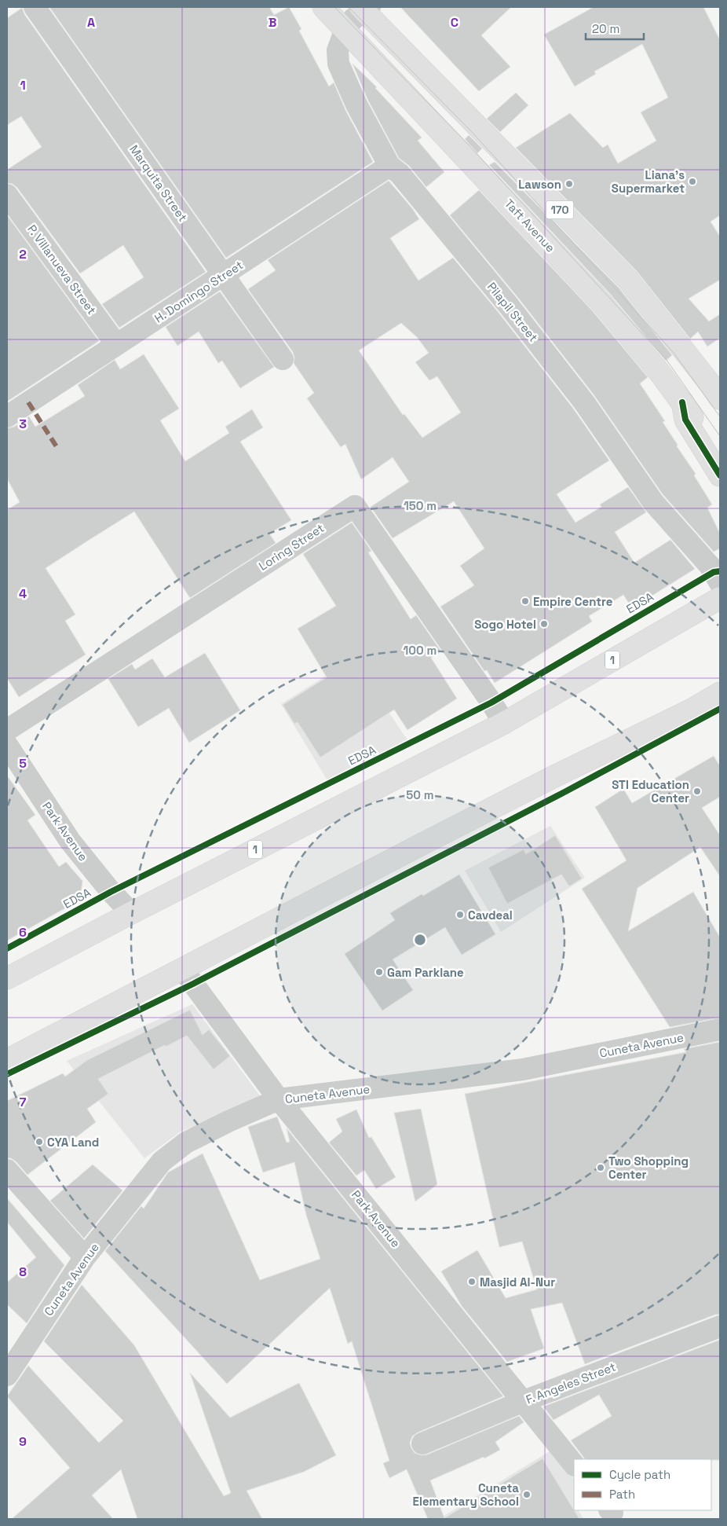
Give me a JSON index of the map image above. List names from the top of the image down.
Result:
{
  "streets": {
    "main road": ["170", "Taft Avenue", "1"],
    "street": [
      "Marquita Street",
      "P. Villanueva Street",
      "H. Domingo Street",
      "Pilapil Street",
      "Loring Street",
      "Park Avenue",
      "Cuneta Avenue",
      "F. Angeles Street"
    ],
    "cycle path": ["EDSA"]
  },
  "crossings": [
    ["Marquita Street", "H. Domingo Street"],
    ["Taft Avenue", "Pilapil Street"],
    ["P. Villanueva Street", "H. Domingo Street"],
    ["H. Domingo Street", "Pilapil Street"],
    ["Loring Street", "1"],
    ["1", "Park Avenue"],
    ["Park Avenue", "Cuneta Avenue"],
    ["Park Avenue", "F. Angeles Street"]
  ],
  "places": [
    "Liana's Supermarket",
    "Lawson",
    "Empire Centre",
    "Sogo Hotel",
    "STI Education Center",
    "Cavdeal",
    "Gam Parklane",
    "CYA Land",
    "Two Shopping Center",
    "Masjid Al-Nur",
    "Cuneta Elementary School"
  ],
  "legend": ["Cycle path", "Path"],
  "scale_bar": "20 m",
  "grid": {
    "columns": ["A", "B", "C"],
    "rows": [
      "1",
      "2",
      "3",
      "4",
      "5",
      "6",
      "7",
      "8",
      "9"
    ]
  },
  "rings": ["150 m", "100 m", "50 m"]
}
